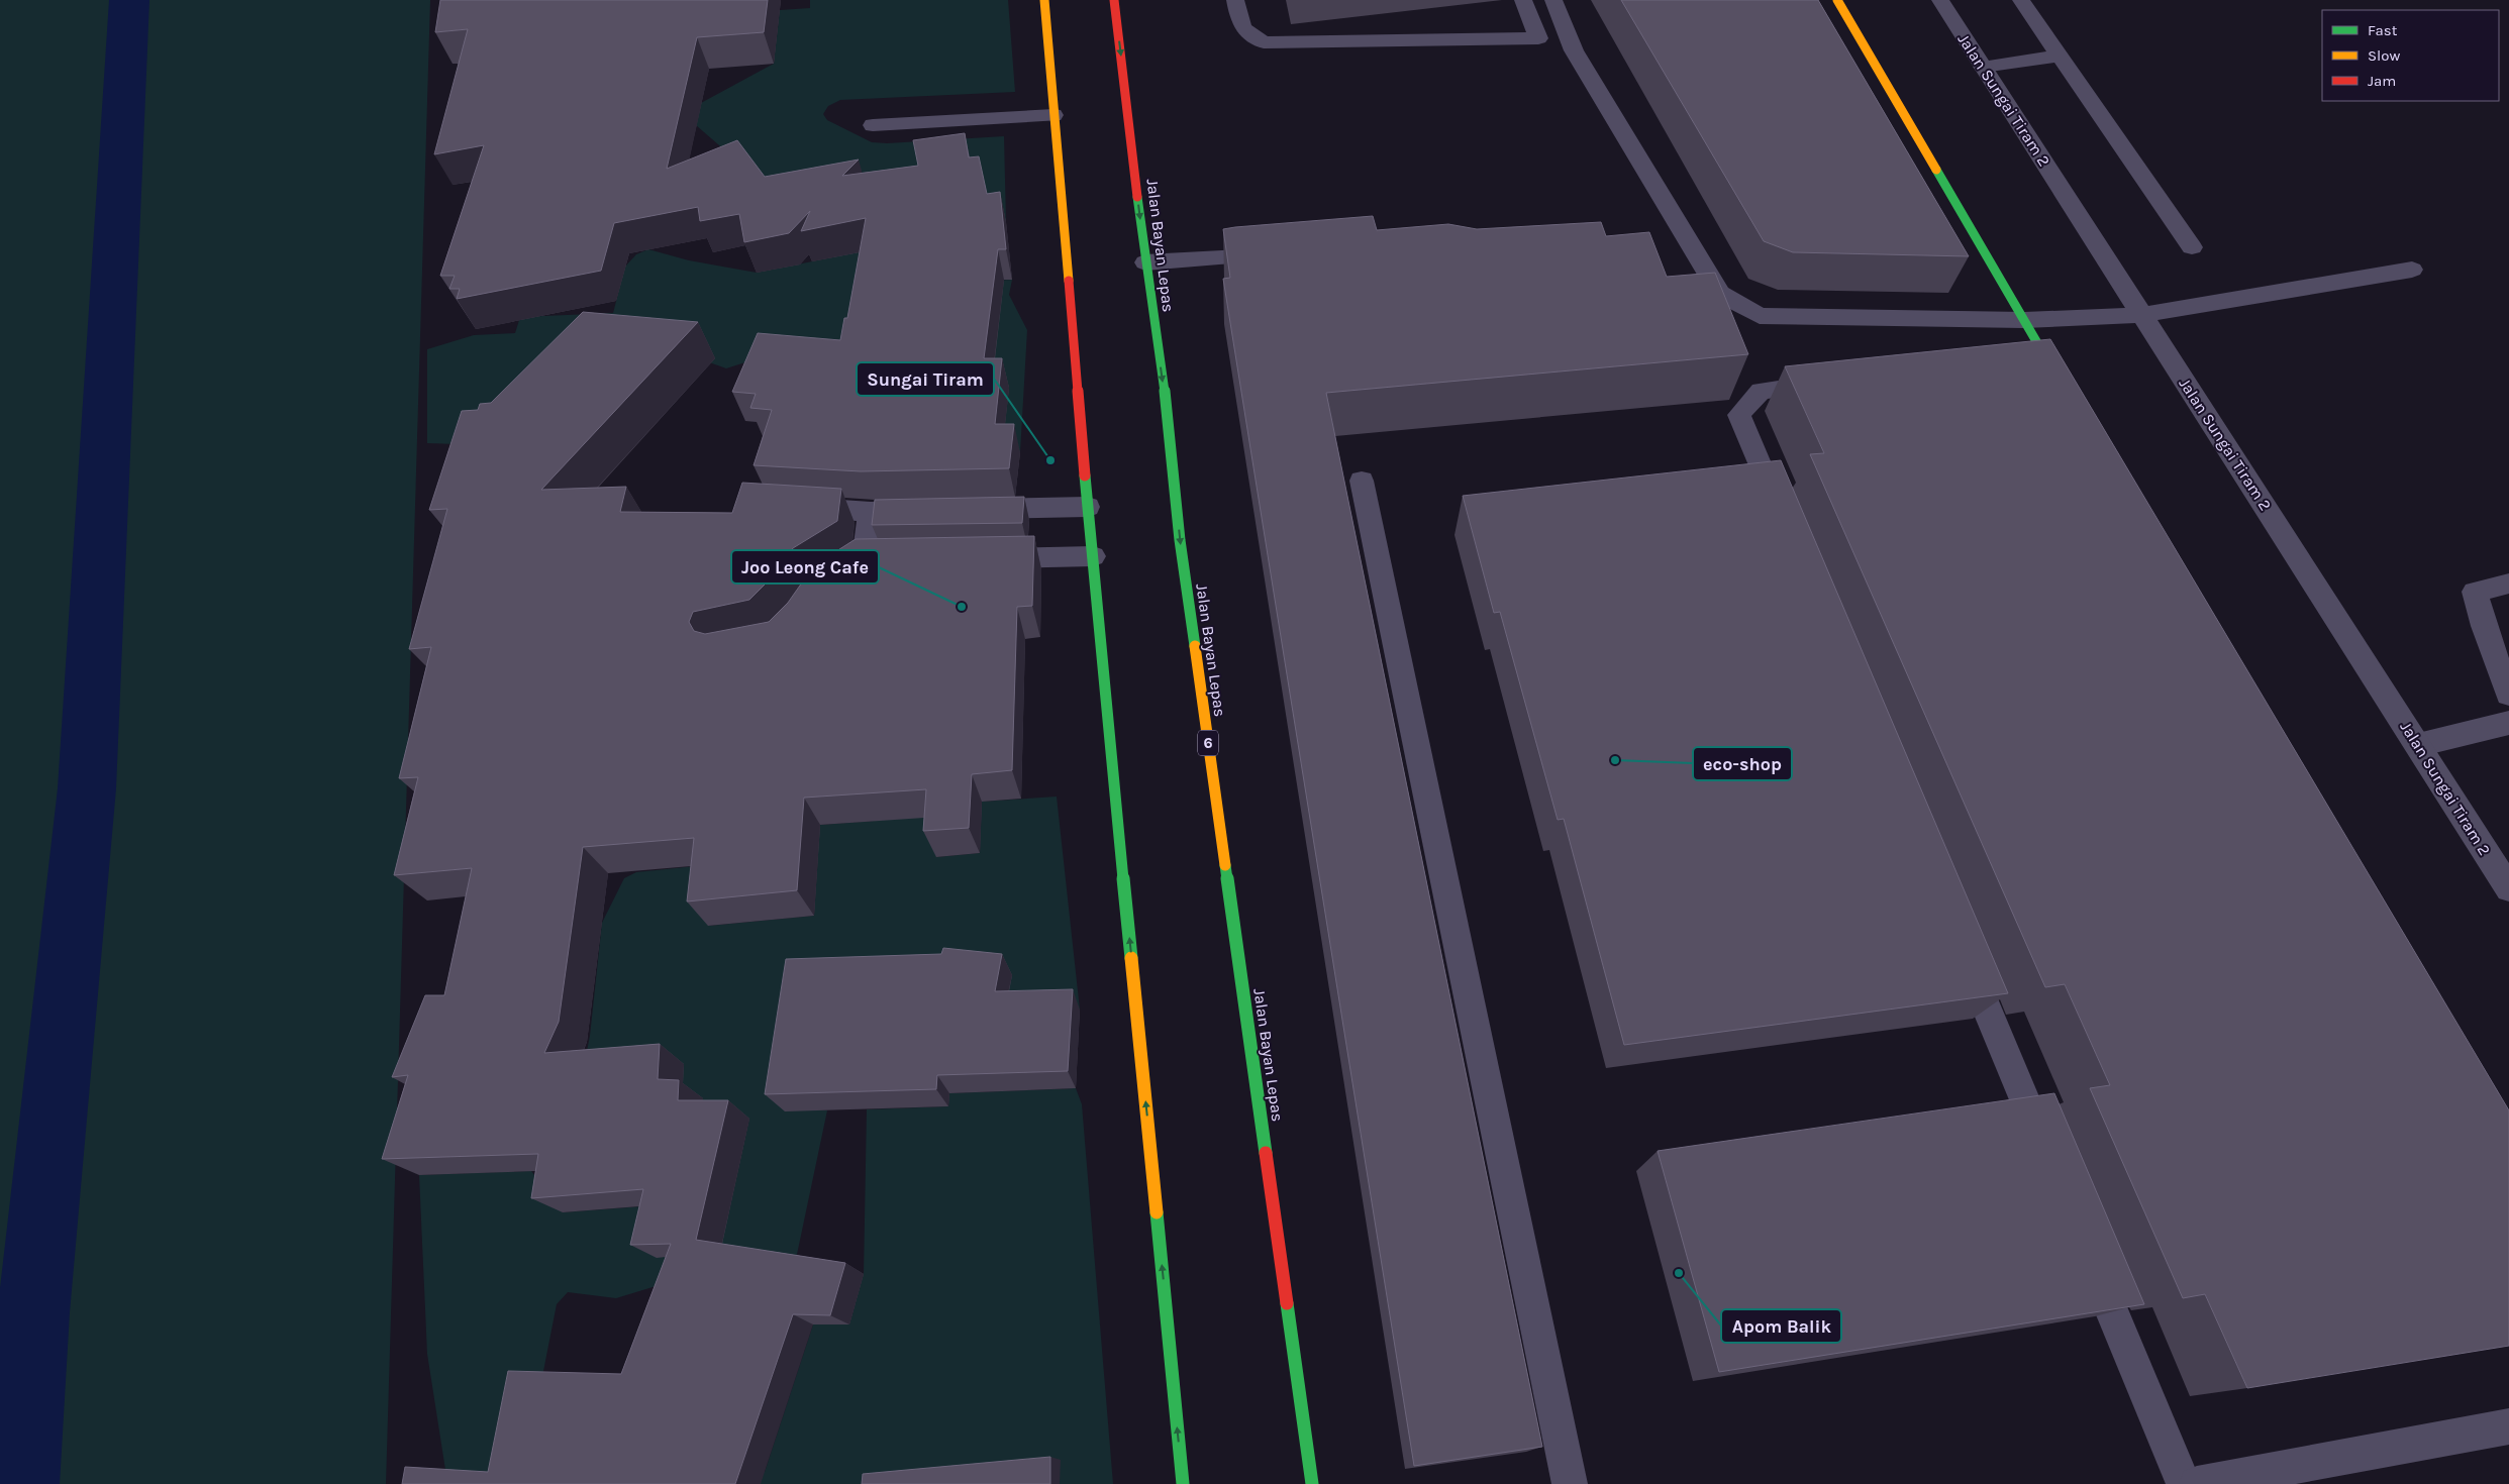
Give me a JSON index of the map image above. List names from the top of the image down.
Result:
{
  "streets": {
    "main road": ["Jalan Bayan Lepas", "6"],
    "street": ["Jalan Sungai Tiram 2"]
  },
  "places": [
    "Sungai Tiram",
    "Joo Leong Cafe",
    "eco-shop",
    "Apom Balik"
  ],
  "legend": ["Fast", "Slow", "Jam"]
}
